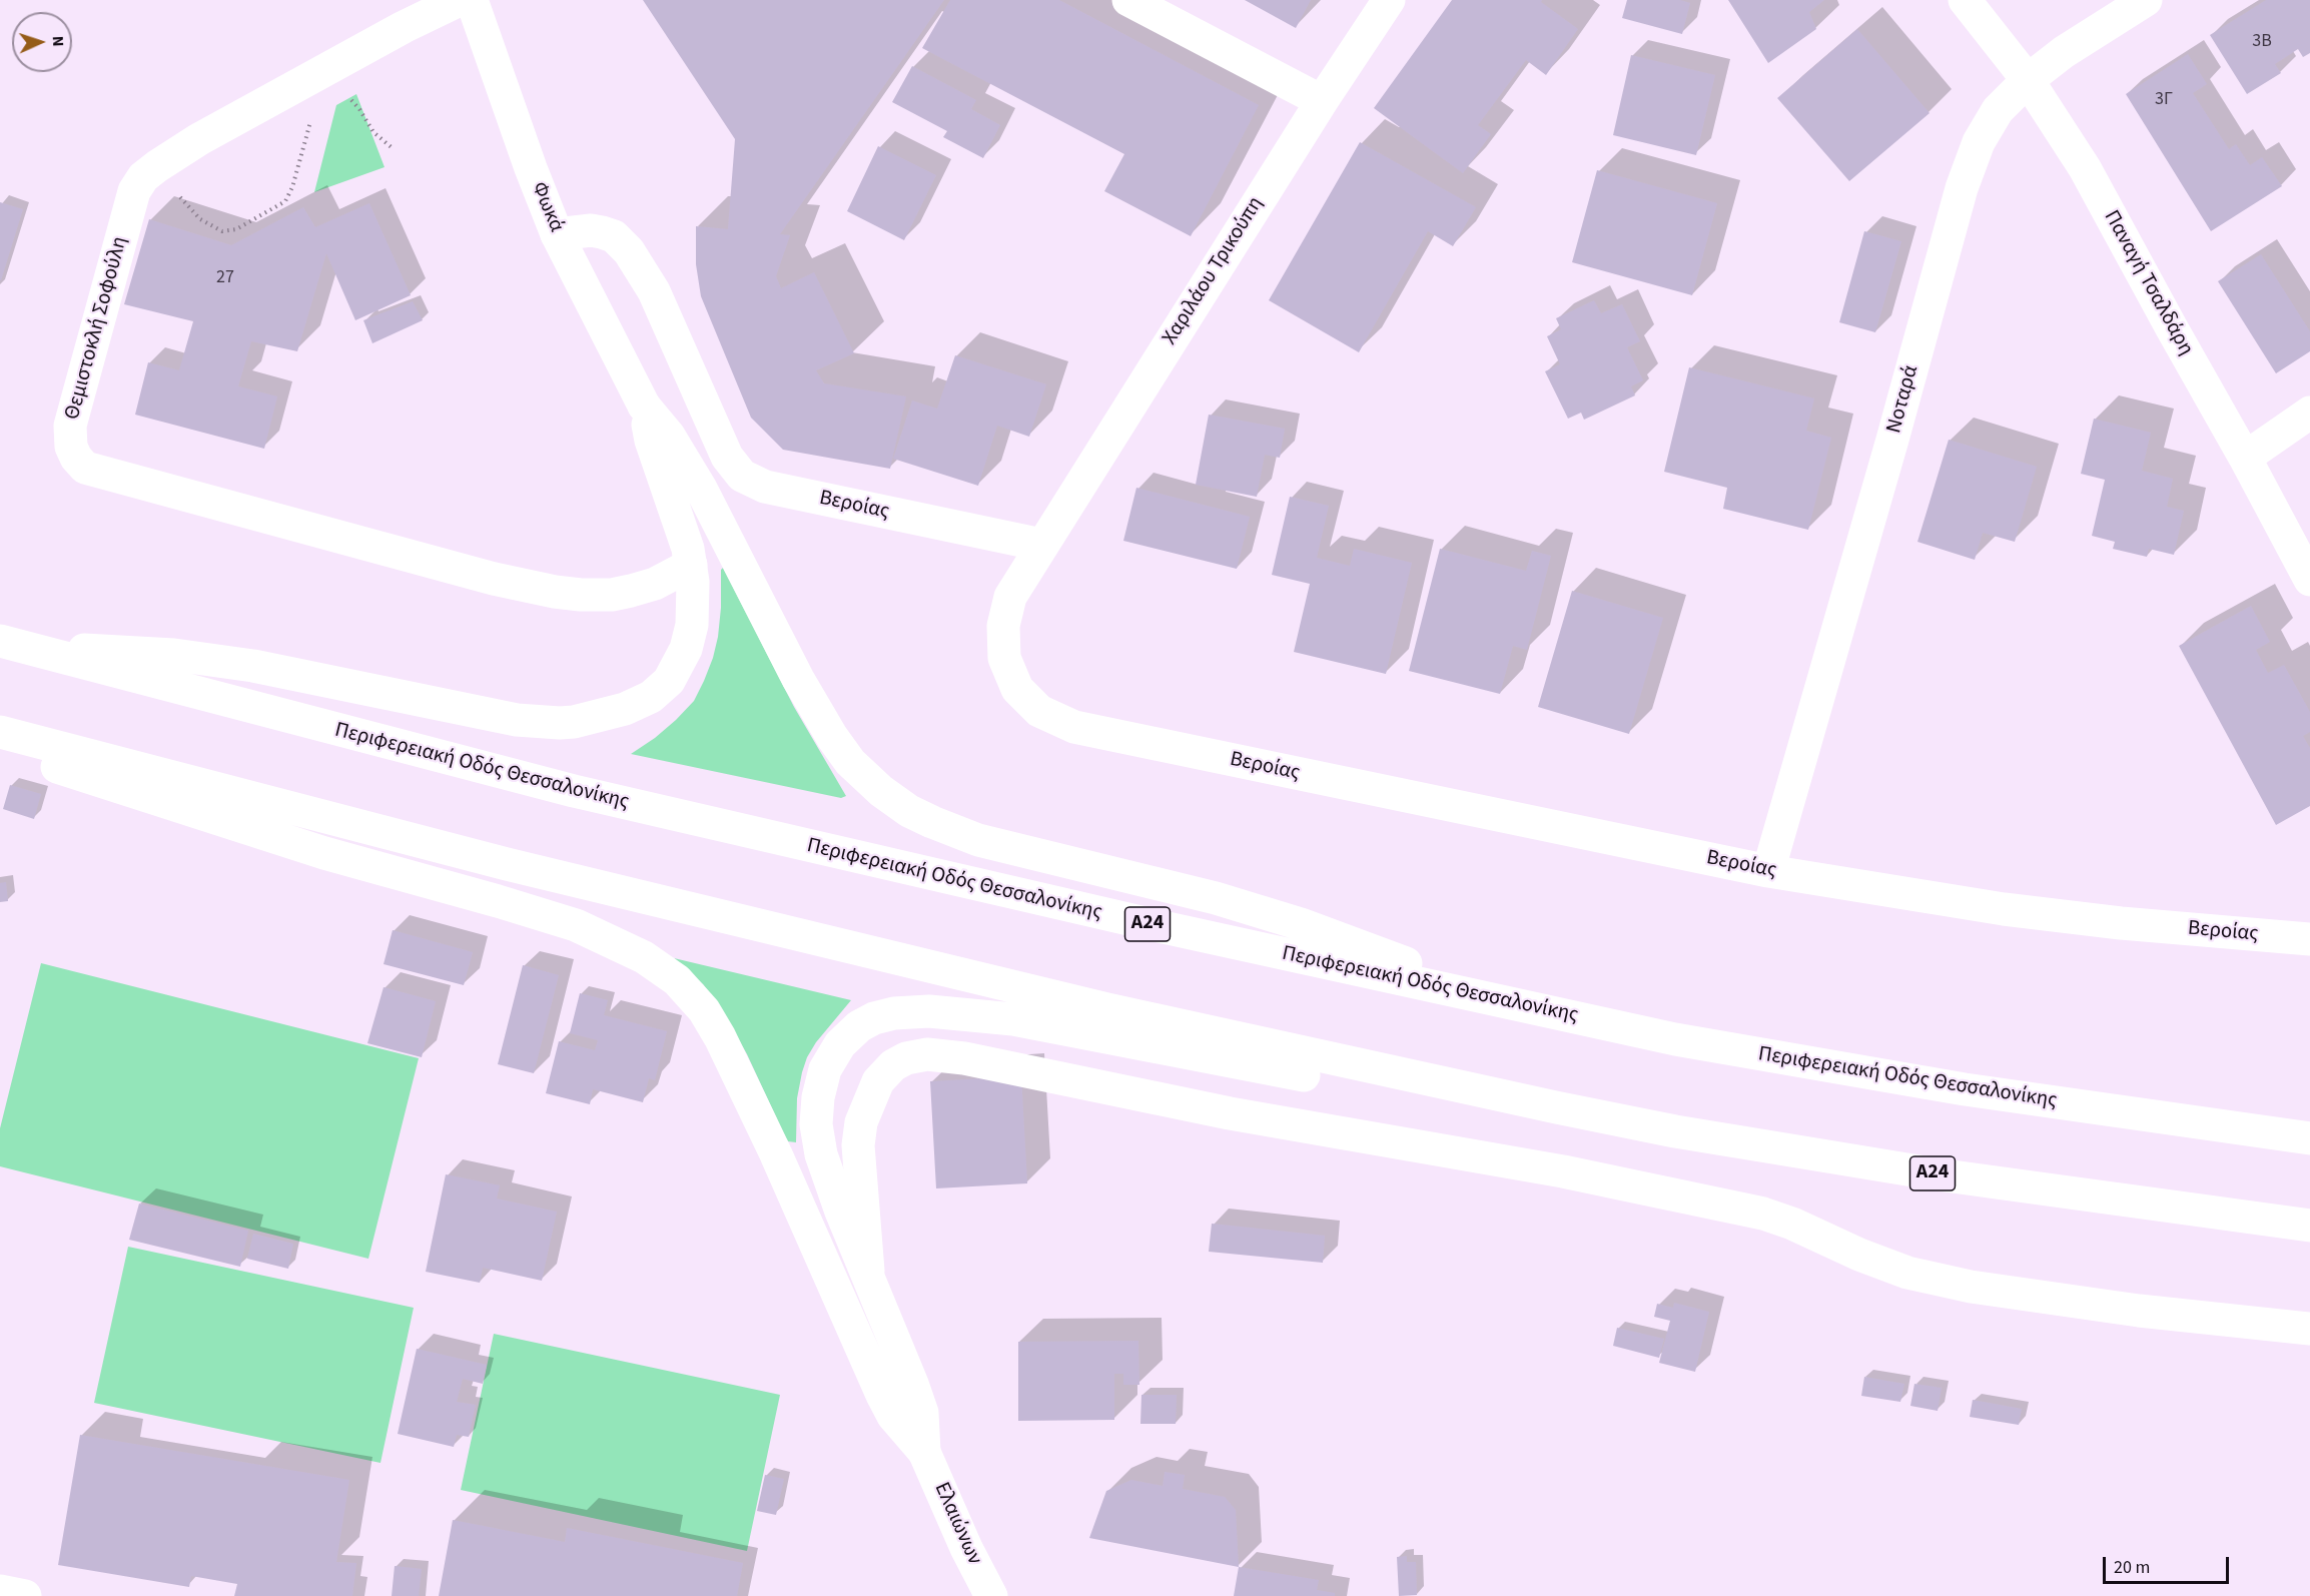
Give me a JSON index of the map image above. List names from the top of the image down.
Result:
{
  "streets": {
    "main road": [
      "Φωκά",
      "Χαριλάου Τρικούπη",
      "Παναγή Τσαλδάρη",
      "Θεμιστοκλή Σοφούλη",
      "Νοταρά",
      "Βεροίας",
      "Περιφερειακή Οδός Θεσσαλονίκης",
      "Α24",
      "Ελαιώνων"
    ]
  },
  "crossings": [
    ["Φωκά", "Βεροίας"],
    ["Χαριλάου Τρικούπη", "Βεροίας"],
    ["Παναγή Τσαλδάρη", "Νοταρά"],
    ["Νοταρά", "Βεροίας"]
  ],
  "house_numbers": ["3B", "3Γ", "27"],
  "scale_bar": "20 m",
  "north": "right"
}
